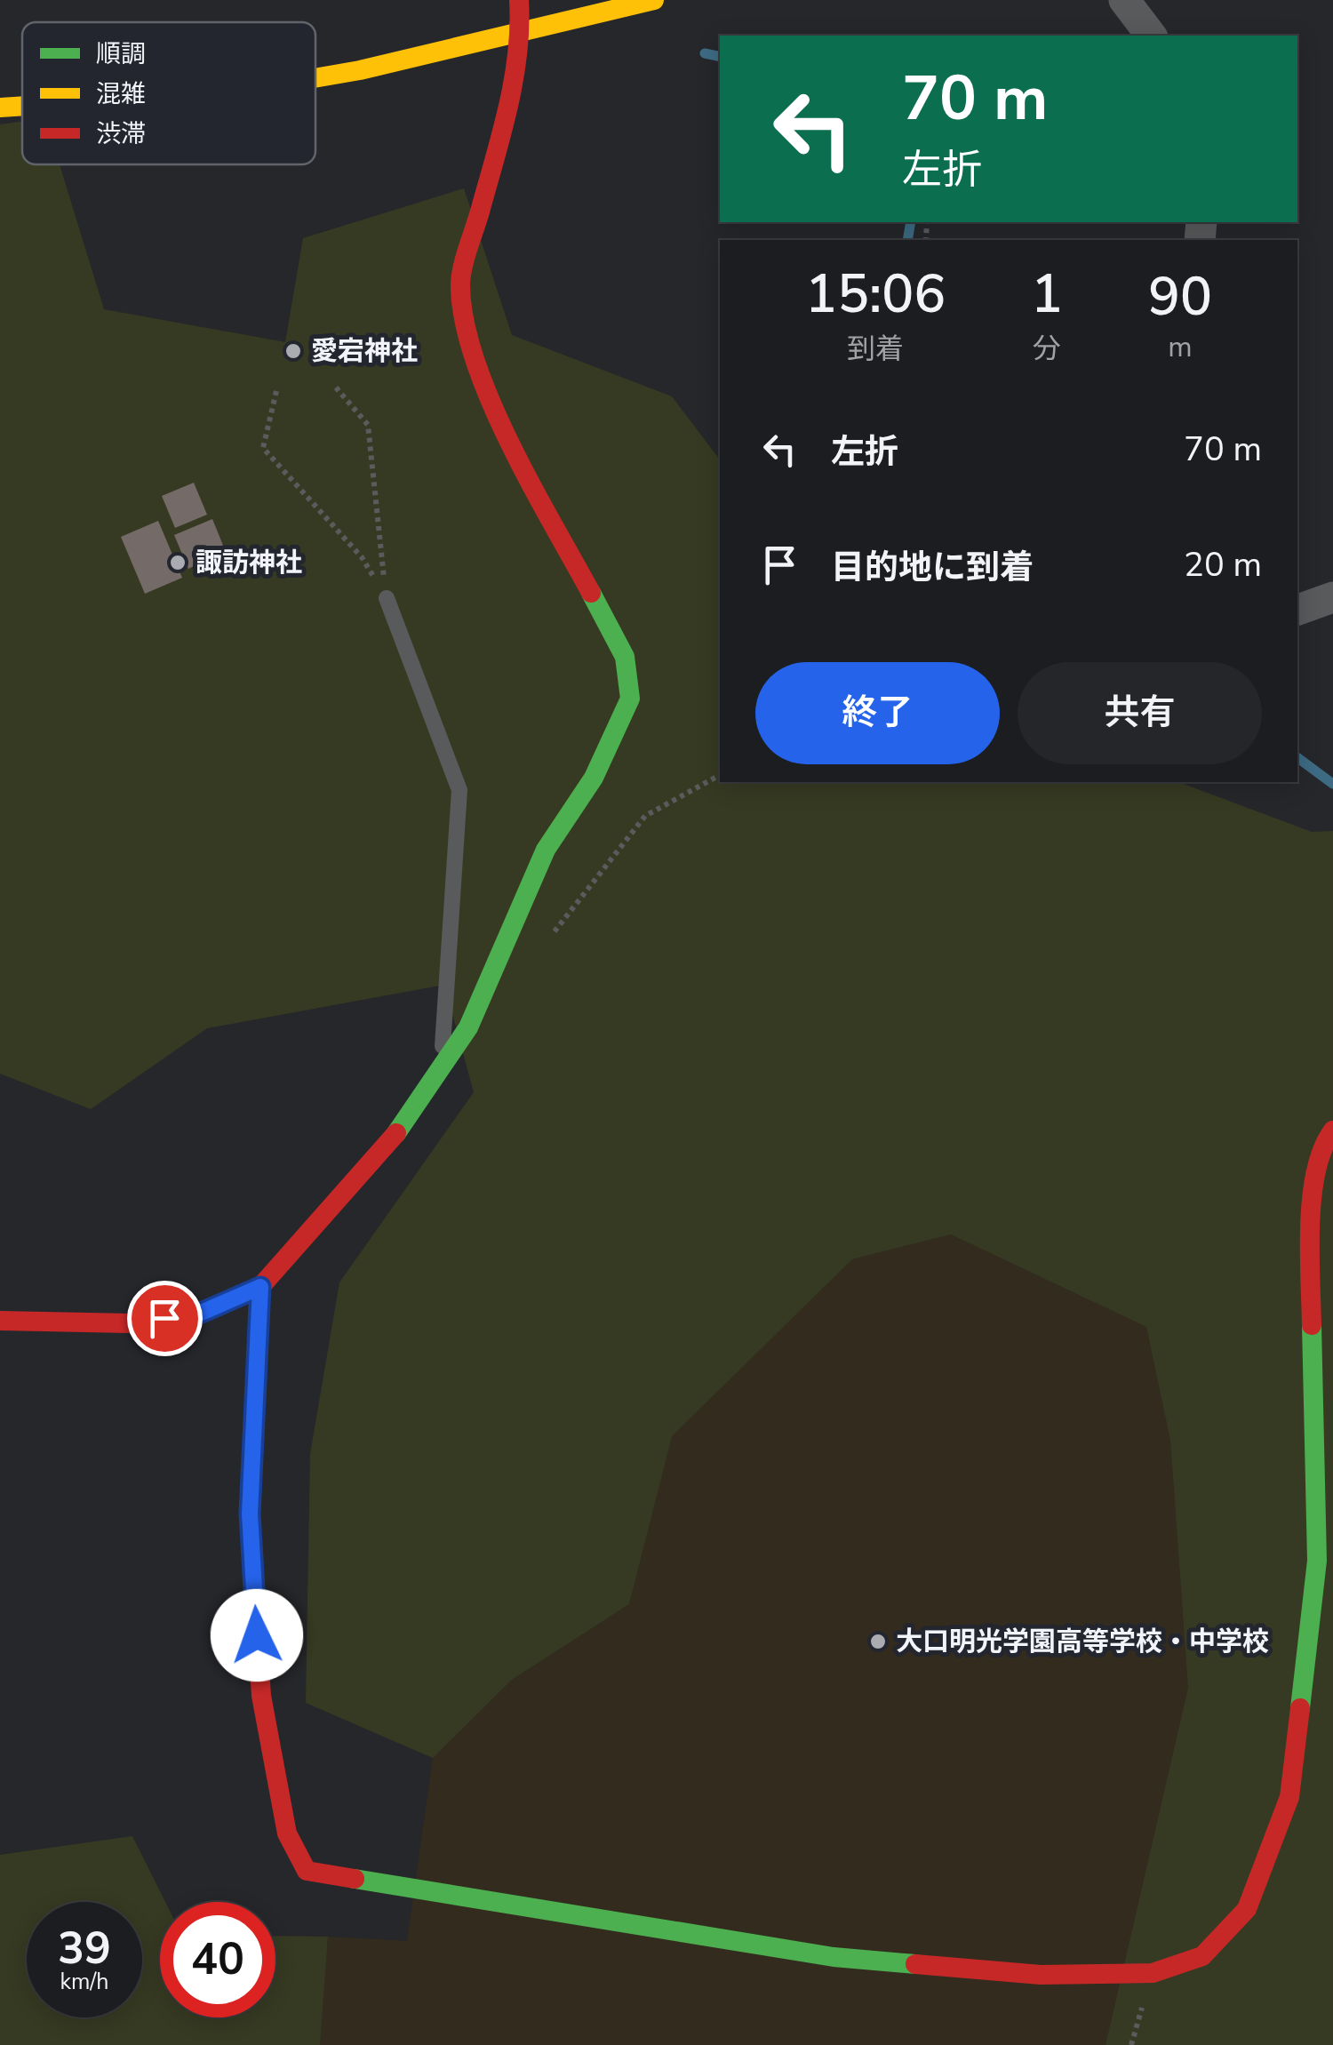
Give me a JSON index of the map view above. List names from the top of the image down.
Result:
{
  "places": ["愛宕神社", "諏訪神社", "大口明光学園高等学校・中学校"],
  "legend": ["順調", "混雑", "渋滞"],
  "page": {
    "turn": ["70 m", "左折"],
    "eta": [
      "15:06",
      "到着",
      "1",
      "分",
      "90",
      "m"
    ],
    "list": [
      {
        "name": "左折",
        "value": "70 m"
      },
      {
        "name": "目的地に到着",
        "value": "20 m"
      }
    ],
    "buttons": ["終了", "共有"],
    "speed": "39 km/h",
    "limit": "40"
  }
}
